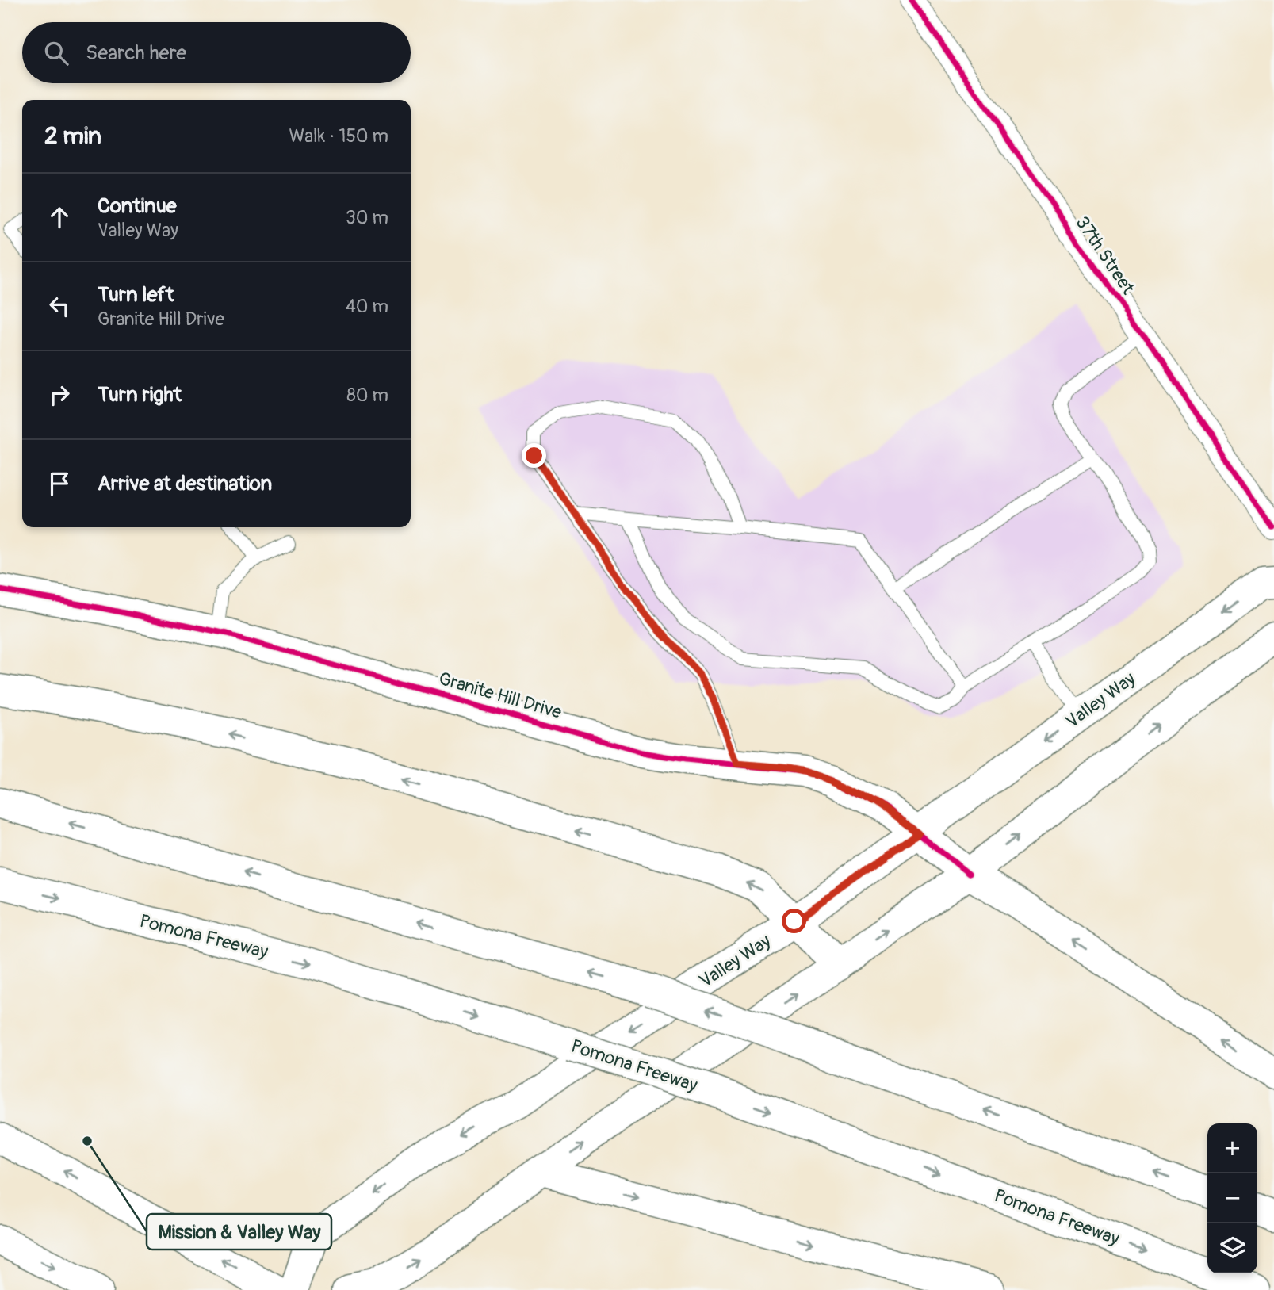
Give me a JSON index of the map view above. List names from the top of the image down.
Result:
{
  "streets": {
    "main road": ["Granite Hill Drive", "Valley Way", "Pomona Freeway"],
    "street": ["37th Street"]
  },
  "crossings": [
    ["Granite Hill Drive", "Valley Way"]
  ],
  "places": ["Mission & Valley Way"],
  "page": {
    "search": "Search here",
    "heading": ["2 min", "Walk · 150 m"],
    "list": [
      ["Continue", "Valley Way", "30 m"],
      ["Turn left", "Granite Hill Drive", "40 m"],
      ["Turn right", "80 m"],
      "Arrive at destination"
    ],
    "map_buttons": ["+", "−"]
  }
}
